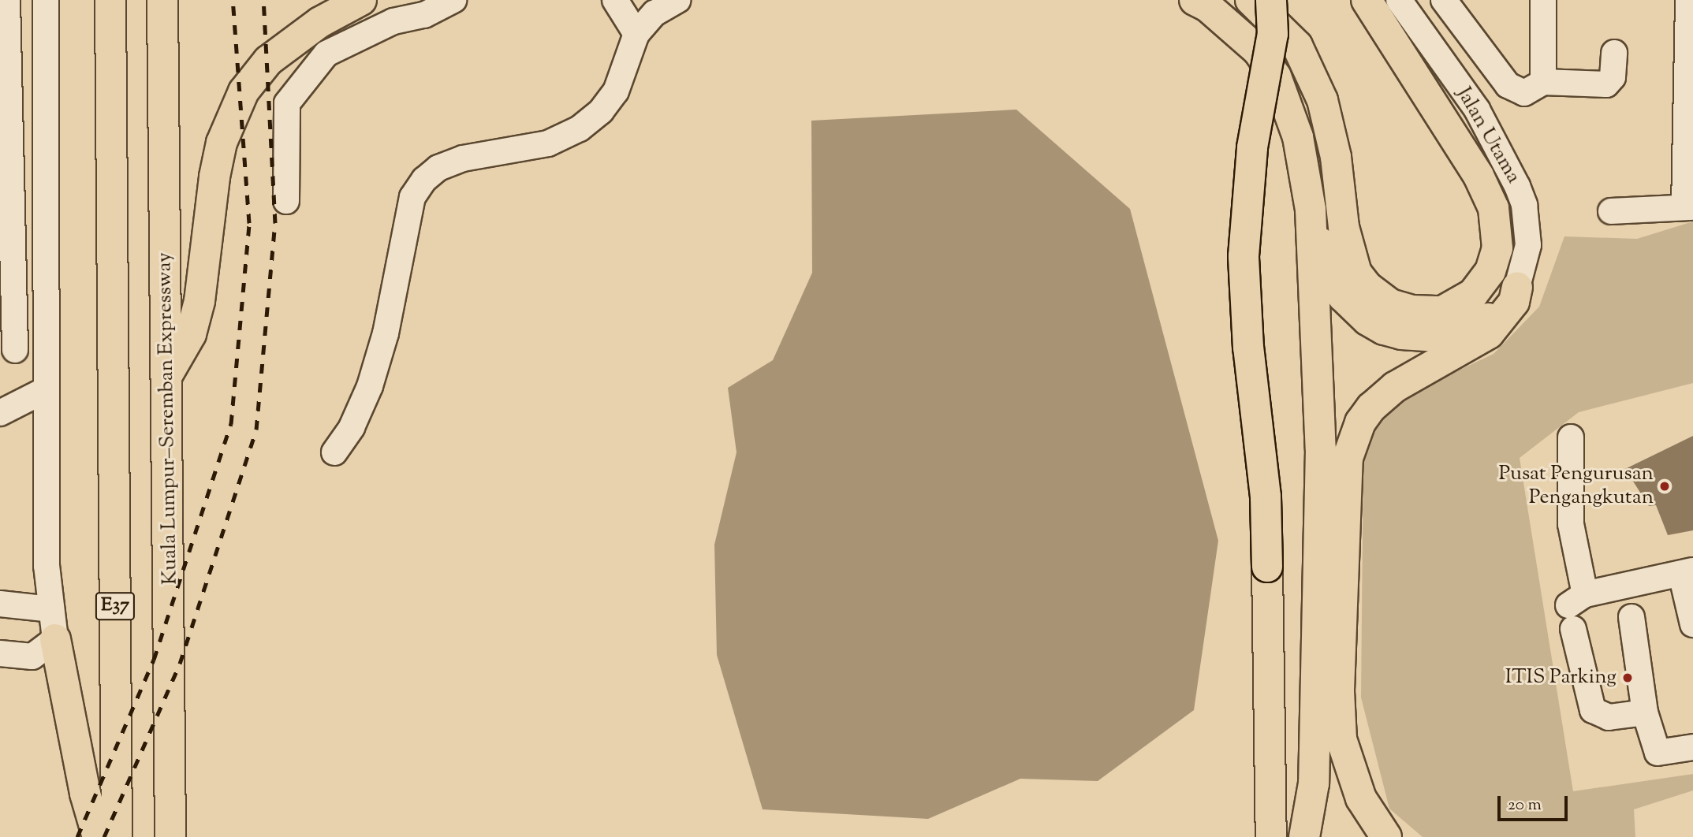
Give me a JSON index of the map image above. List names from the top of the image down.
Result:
{
  "streets": {
    "highway": ["Kuala Lumpur–Seremban Expressway", "E37"],
    "street": ["Jalan Utama"]
  },
  "places": ["Pusat Pengurusan Pengangkutan", "ITIS Parking"],
  "scale_bar": "20 m"
}
